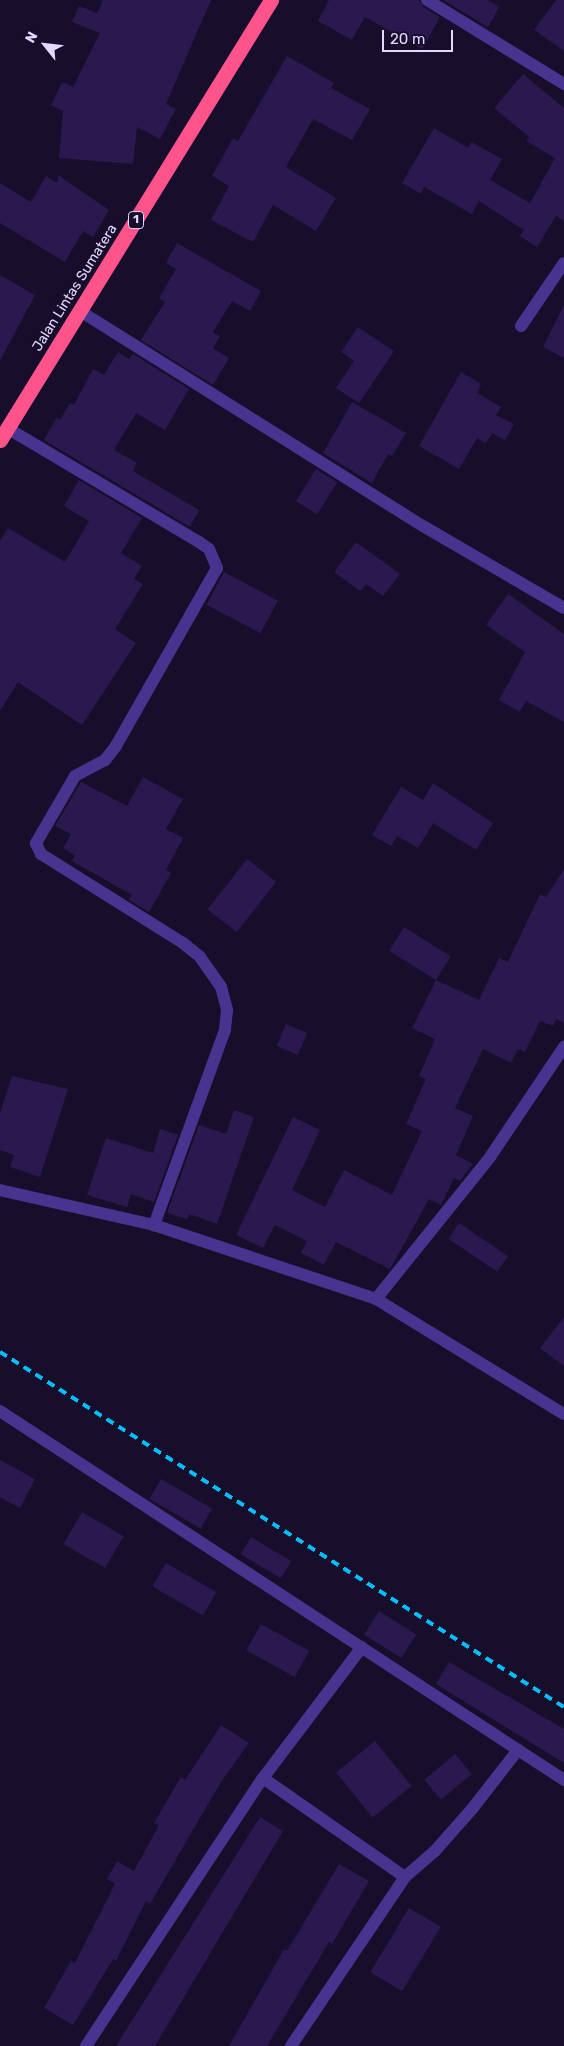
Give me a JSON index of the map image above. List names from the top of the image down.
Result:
{
  "streets": {
    "highway": ["1", "Jalan Lintas Sumatera"]
  },
  "scale_bar": "20 m",
  "north": "top left"
}
